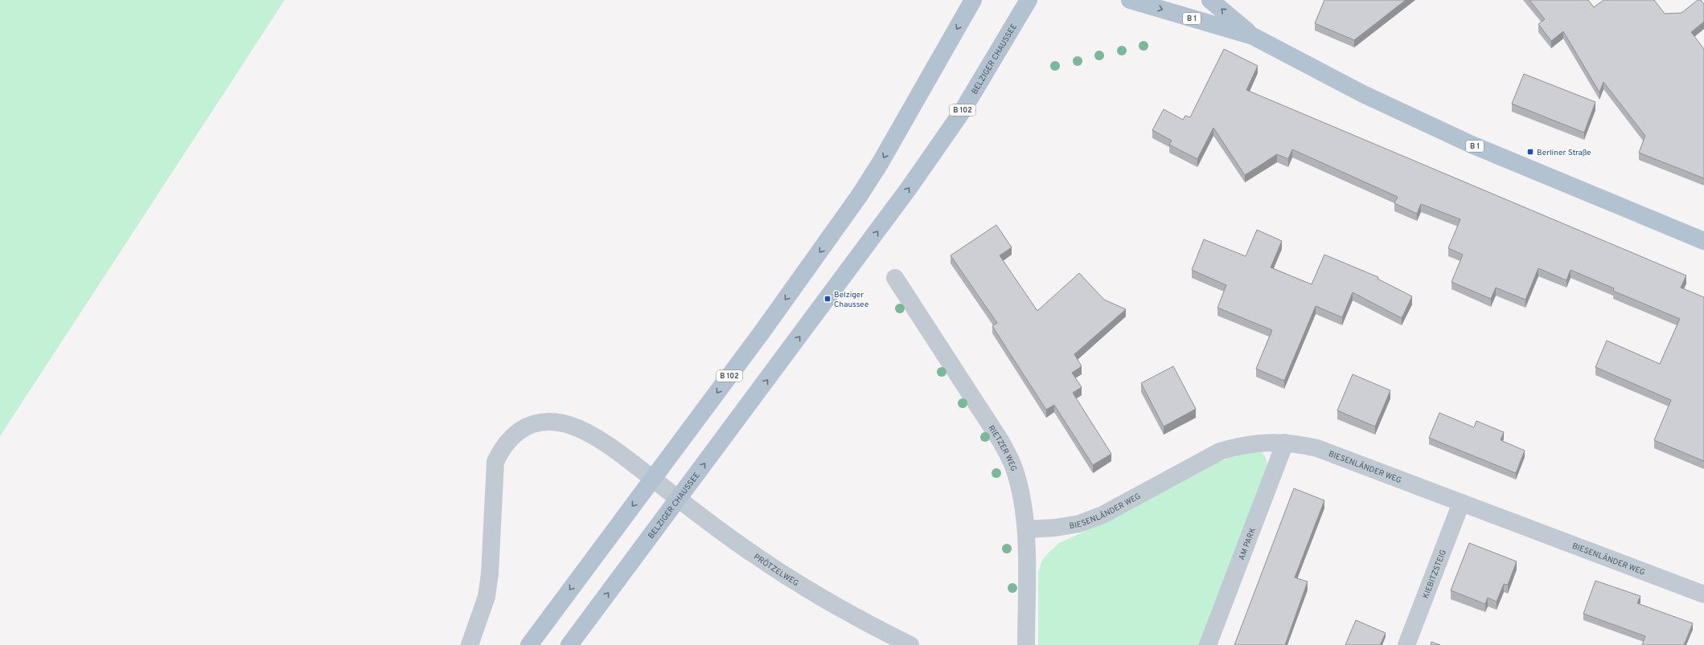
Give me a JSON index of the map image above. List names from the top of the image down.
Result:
{
  "streets": {
    "main road": ["B 1", "BELZIGER CHAUSSEE", "B 102"],
    "street": [
      "RIETZER WEG",
      "BIESENLÄNDER WEG",
      "AM PARK",
      "PRÖTZELWEG",
      "KIEBITZSTEIG"
    ]
  },
  "crossings": [
    ["BELZIGER CHAUSSEE", "PRÖTZELWEG"],
    ["B 102", "PRÖTZELWEG"],
    ["RIETZER WEG", "BIESENLÄNDER WEG"],
    ["BIESENLÄNDER WEG", "AM PARK"],
    ["BIESENLÄNDER WEG", "KIEBITZSTEIG"]
  ],
  "places": {
    "transit": ["Berliner Straße", "Belziger Chaussee"]
  }
}
